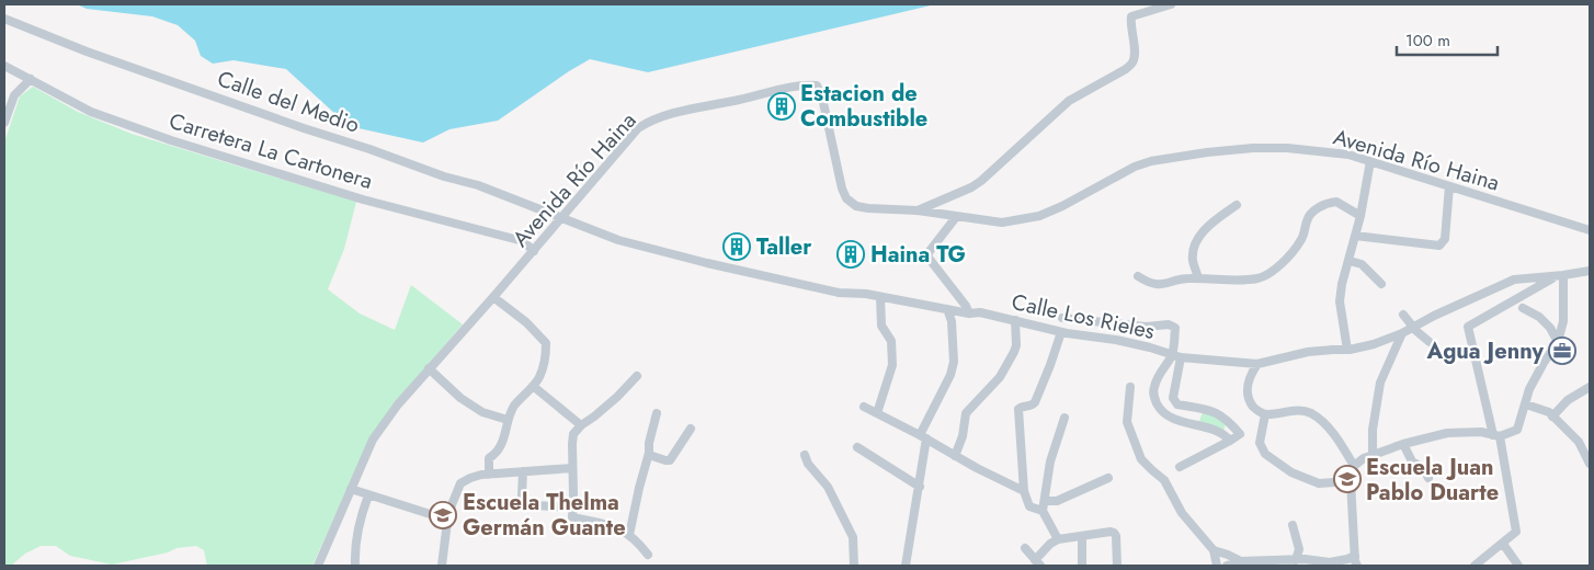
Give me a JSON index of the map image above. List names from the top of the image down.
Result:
{
  "streets": {
    "street": [
      "Calle del Medio",
      "Carretera La Cartonera",
      "Avenida Río Haina",
      "Calle Los Rieles"
    ]
  },
  "crossings": [
    ["Calle del Medio", "Avenida Río Haina"],
    ["Calle del Medio", "Calle Los Rieles"],
    ["Carretera La Cartonera", "Avenida Río Haina"],
    ["Avenida Río Haina", "Calle Los Rieles"]
  ],
  "places": {
    "building": ["Estacion de Combustible", "Taller", "Haina TG"],
    "office": ["Agua Jenny"],
    "school or university": ["Escuela Juan Pablo Duarte", "Escuela Thelma Germán Guante"]
  },
  "scale_bar": "100 m"
}
